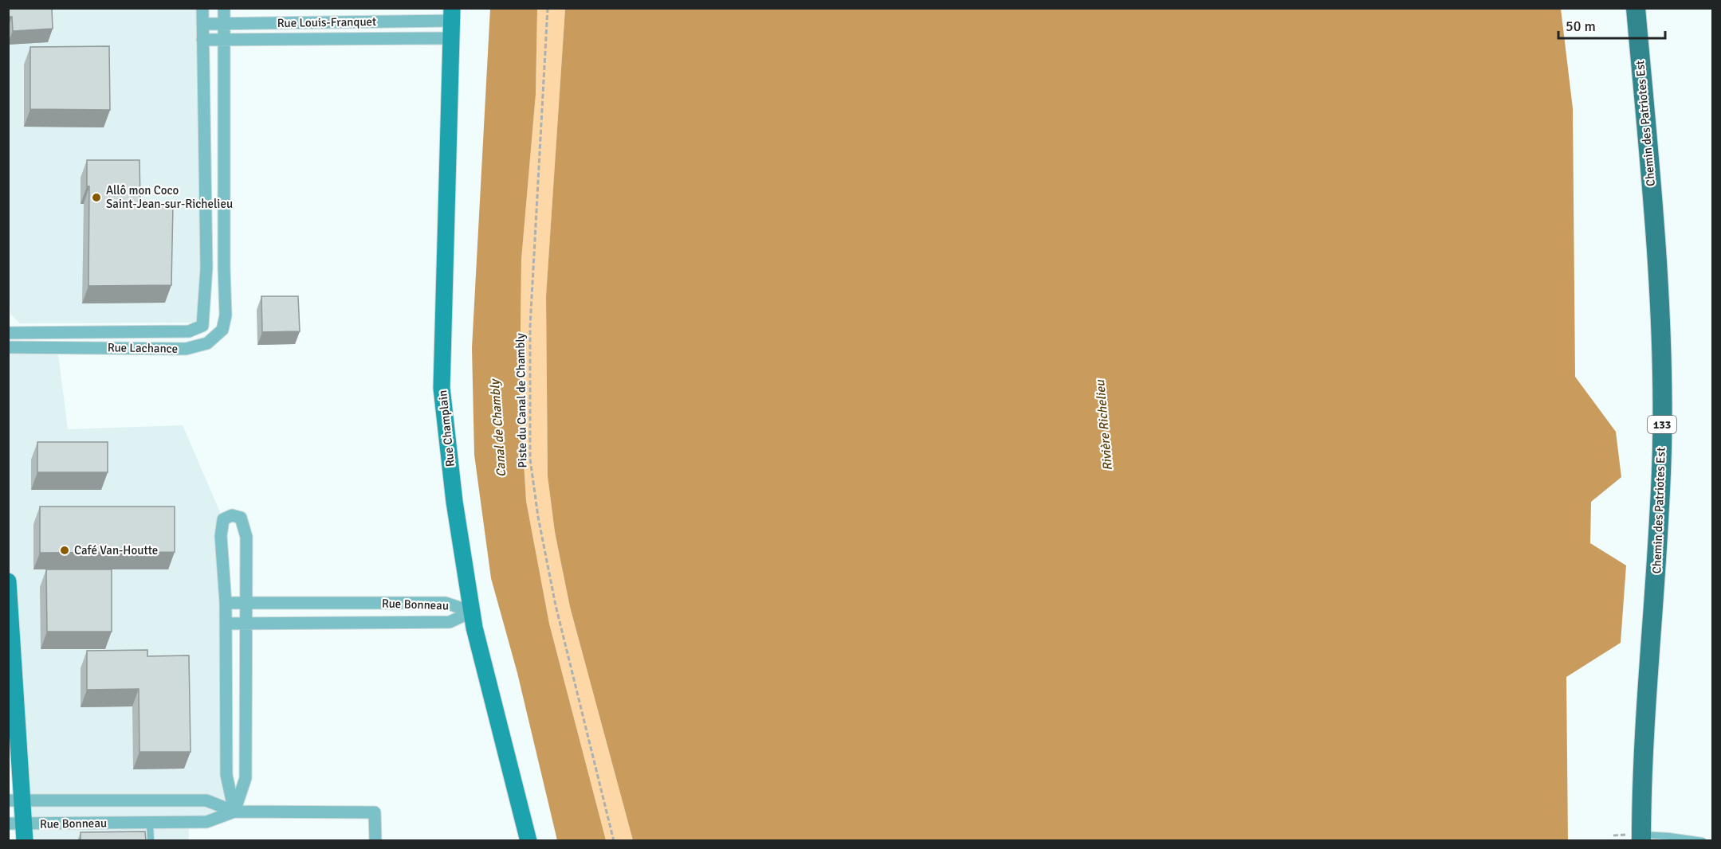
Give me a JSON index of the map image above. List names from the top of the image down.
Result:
{
  "streets": {
    "main road": ["Chemin des Patriotes Est", "133"],
    "street": [
      "Rue Louis-Franquet",
      "Rue Lachance",
      "Rue Champlain",
      "Rue Bonneau"
    ],
    "path": ["Piste du Canal de Chambly"]
  },
  "crossings": [
    ["Rue Louis-Franquet", "Rue Champlain"],
    ["Rue Champlain", "Rue Bonneau"]
  ],
  "water": ["Rivière Richelieu", "Canal de Chambly"],
  "places": ["Allô mon Coco Saint-Jean-sur-Richelieu", "Café Van-Houtte"],
  "scale_bar": "50 m"
}
